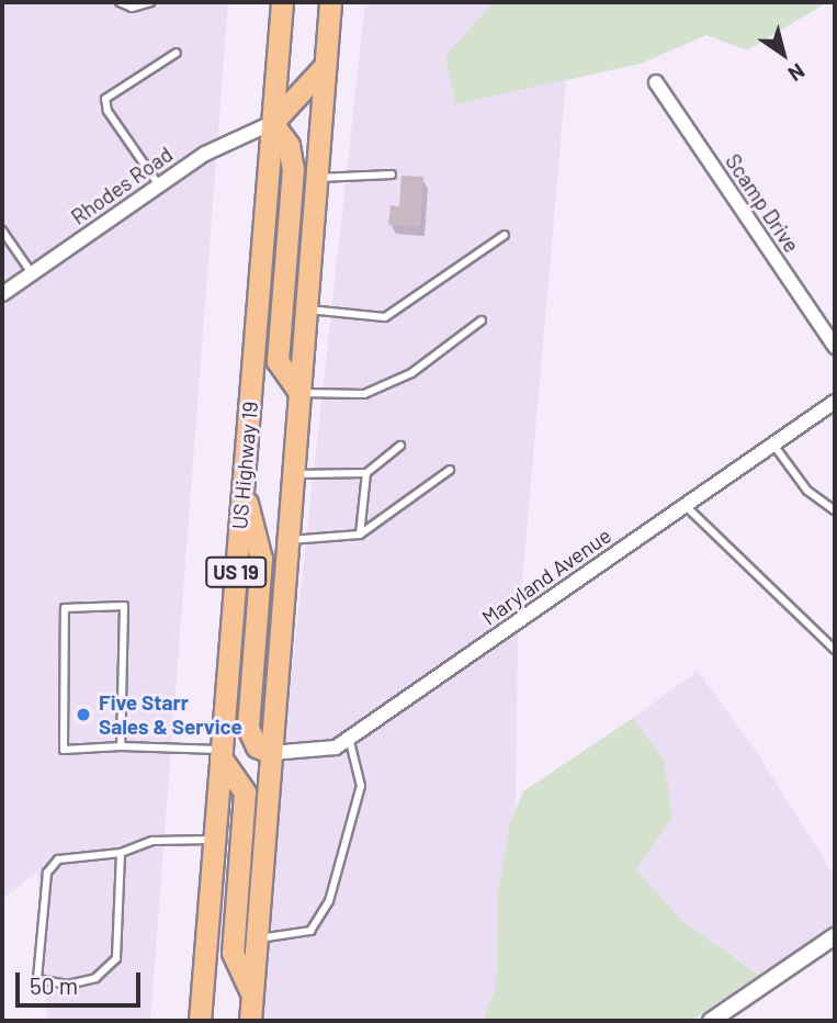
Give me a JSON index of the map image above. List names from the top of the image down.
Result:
{
  "streets": {
    "highway": ["US Highway 19", "US 19"],
    "street": ["Rhodes Road", "Scamp Drive", "Maryland Avenue"]
  },
  "crossings": [
    ["Rhodes Road", "US Highway 19"],
    ["US 19", "Maryland Avenue"]
  ],
  "places": ["Five Starr Sales & Service"],
  "scale_bar": "50 m",
  "north": "bottom right"
}
